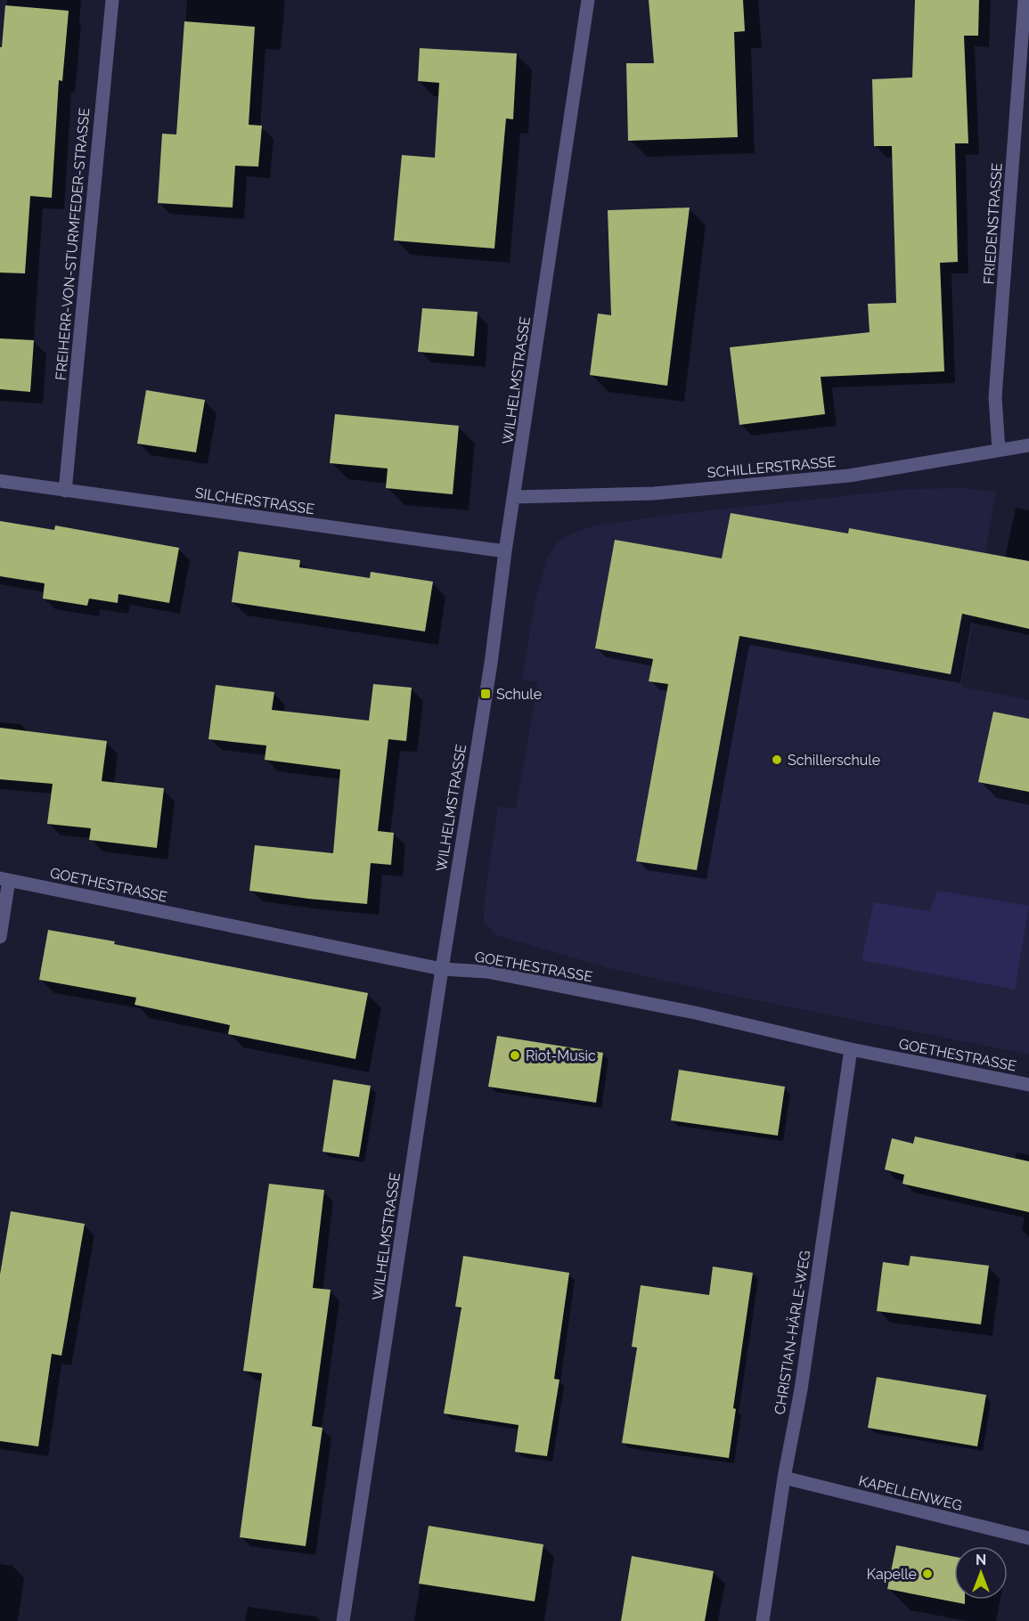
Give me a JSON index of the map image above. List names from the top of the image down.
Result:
{
  "streets": {
    "street": [
      "FRIEDENSTRASSE",
      "FREIHERR-VON-STURMFEDER-STRASSE",
      "WILHELMSTRASSE",
      "SCHILLERSTRASSE",
      "SILCHERSTRASSE",
      "GOETHESTRASSE",
      "CHRISTIAN-HÄRLE-WEG",
      "KAPELLENWEG"
    ]
  },
  "crossings": [
    ["FRIEDENSTRASSE", "SCHILLERSTRASSE"],
    ["FREIHERR-VON-STURMFEDER-STRASSE", "SILCHERSTRASSE"],
    ["WILHELMSTRASSE", "SCHILLERSTRASSE"],
    ["WILHELMSTRASSE", "SILCHERSTRASSE"],
    ["WILHELMSTRASSE", "GOETHESTRASSE"],
    ["GOETHESTRASSE", "CHRISTIAN-HÄRLE-WEG"],
    ["CHRISTIAN-HÄRLE-WEG", "KAPELLENWEG"]
  ],
  "places": {
    "transit": ["Schule"],
    "other": ["Schillerschule", "Riot-Music", "Kapelle"]
  },
  "north": "top"
}
